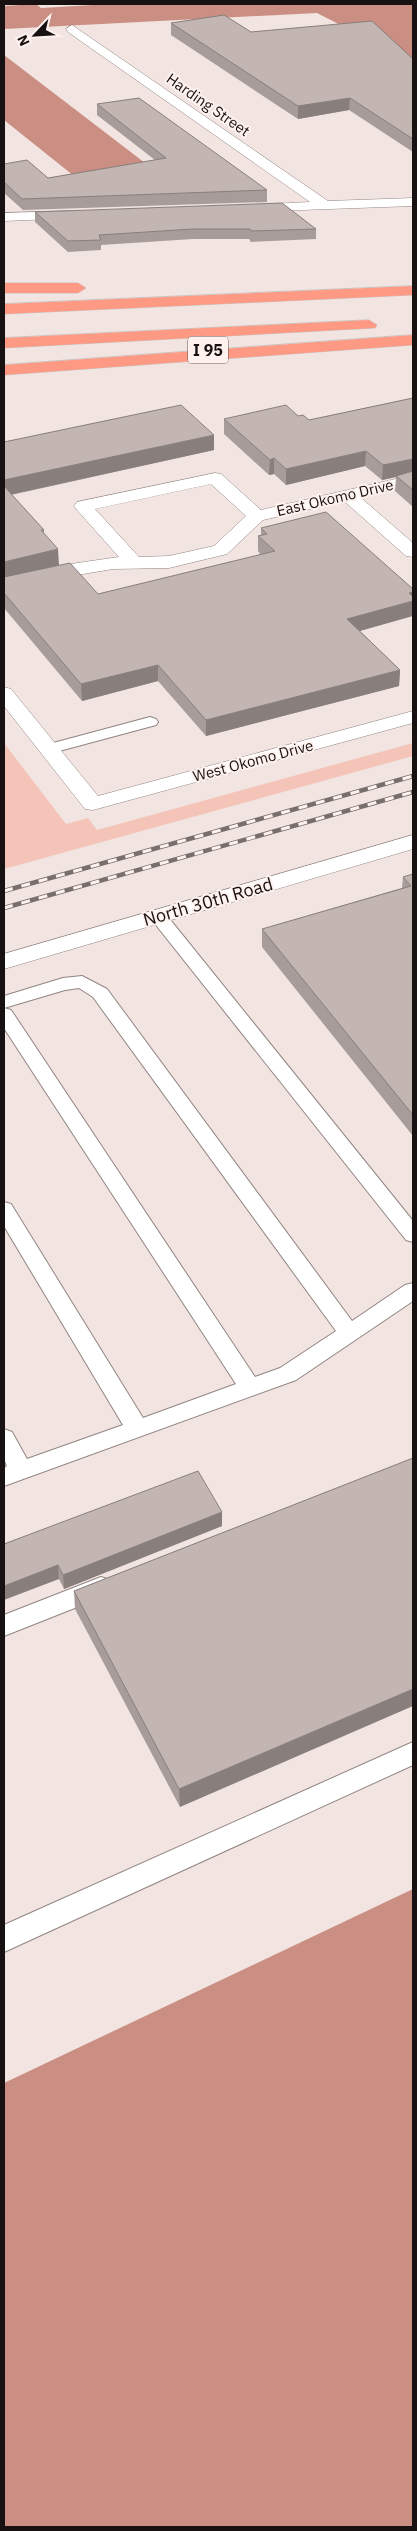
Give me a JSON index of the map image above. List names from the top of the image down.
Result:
{
  "streets": {
    "highway": ["I 95"],
    "street": [
      "Harding Street",
      "East Okomo Drive",
      "West Okomo Drive",
      "North 30th Road"
    ]
  },
  "north": "bottom left"
}
